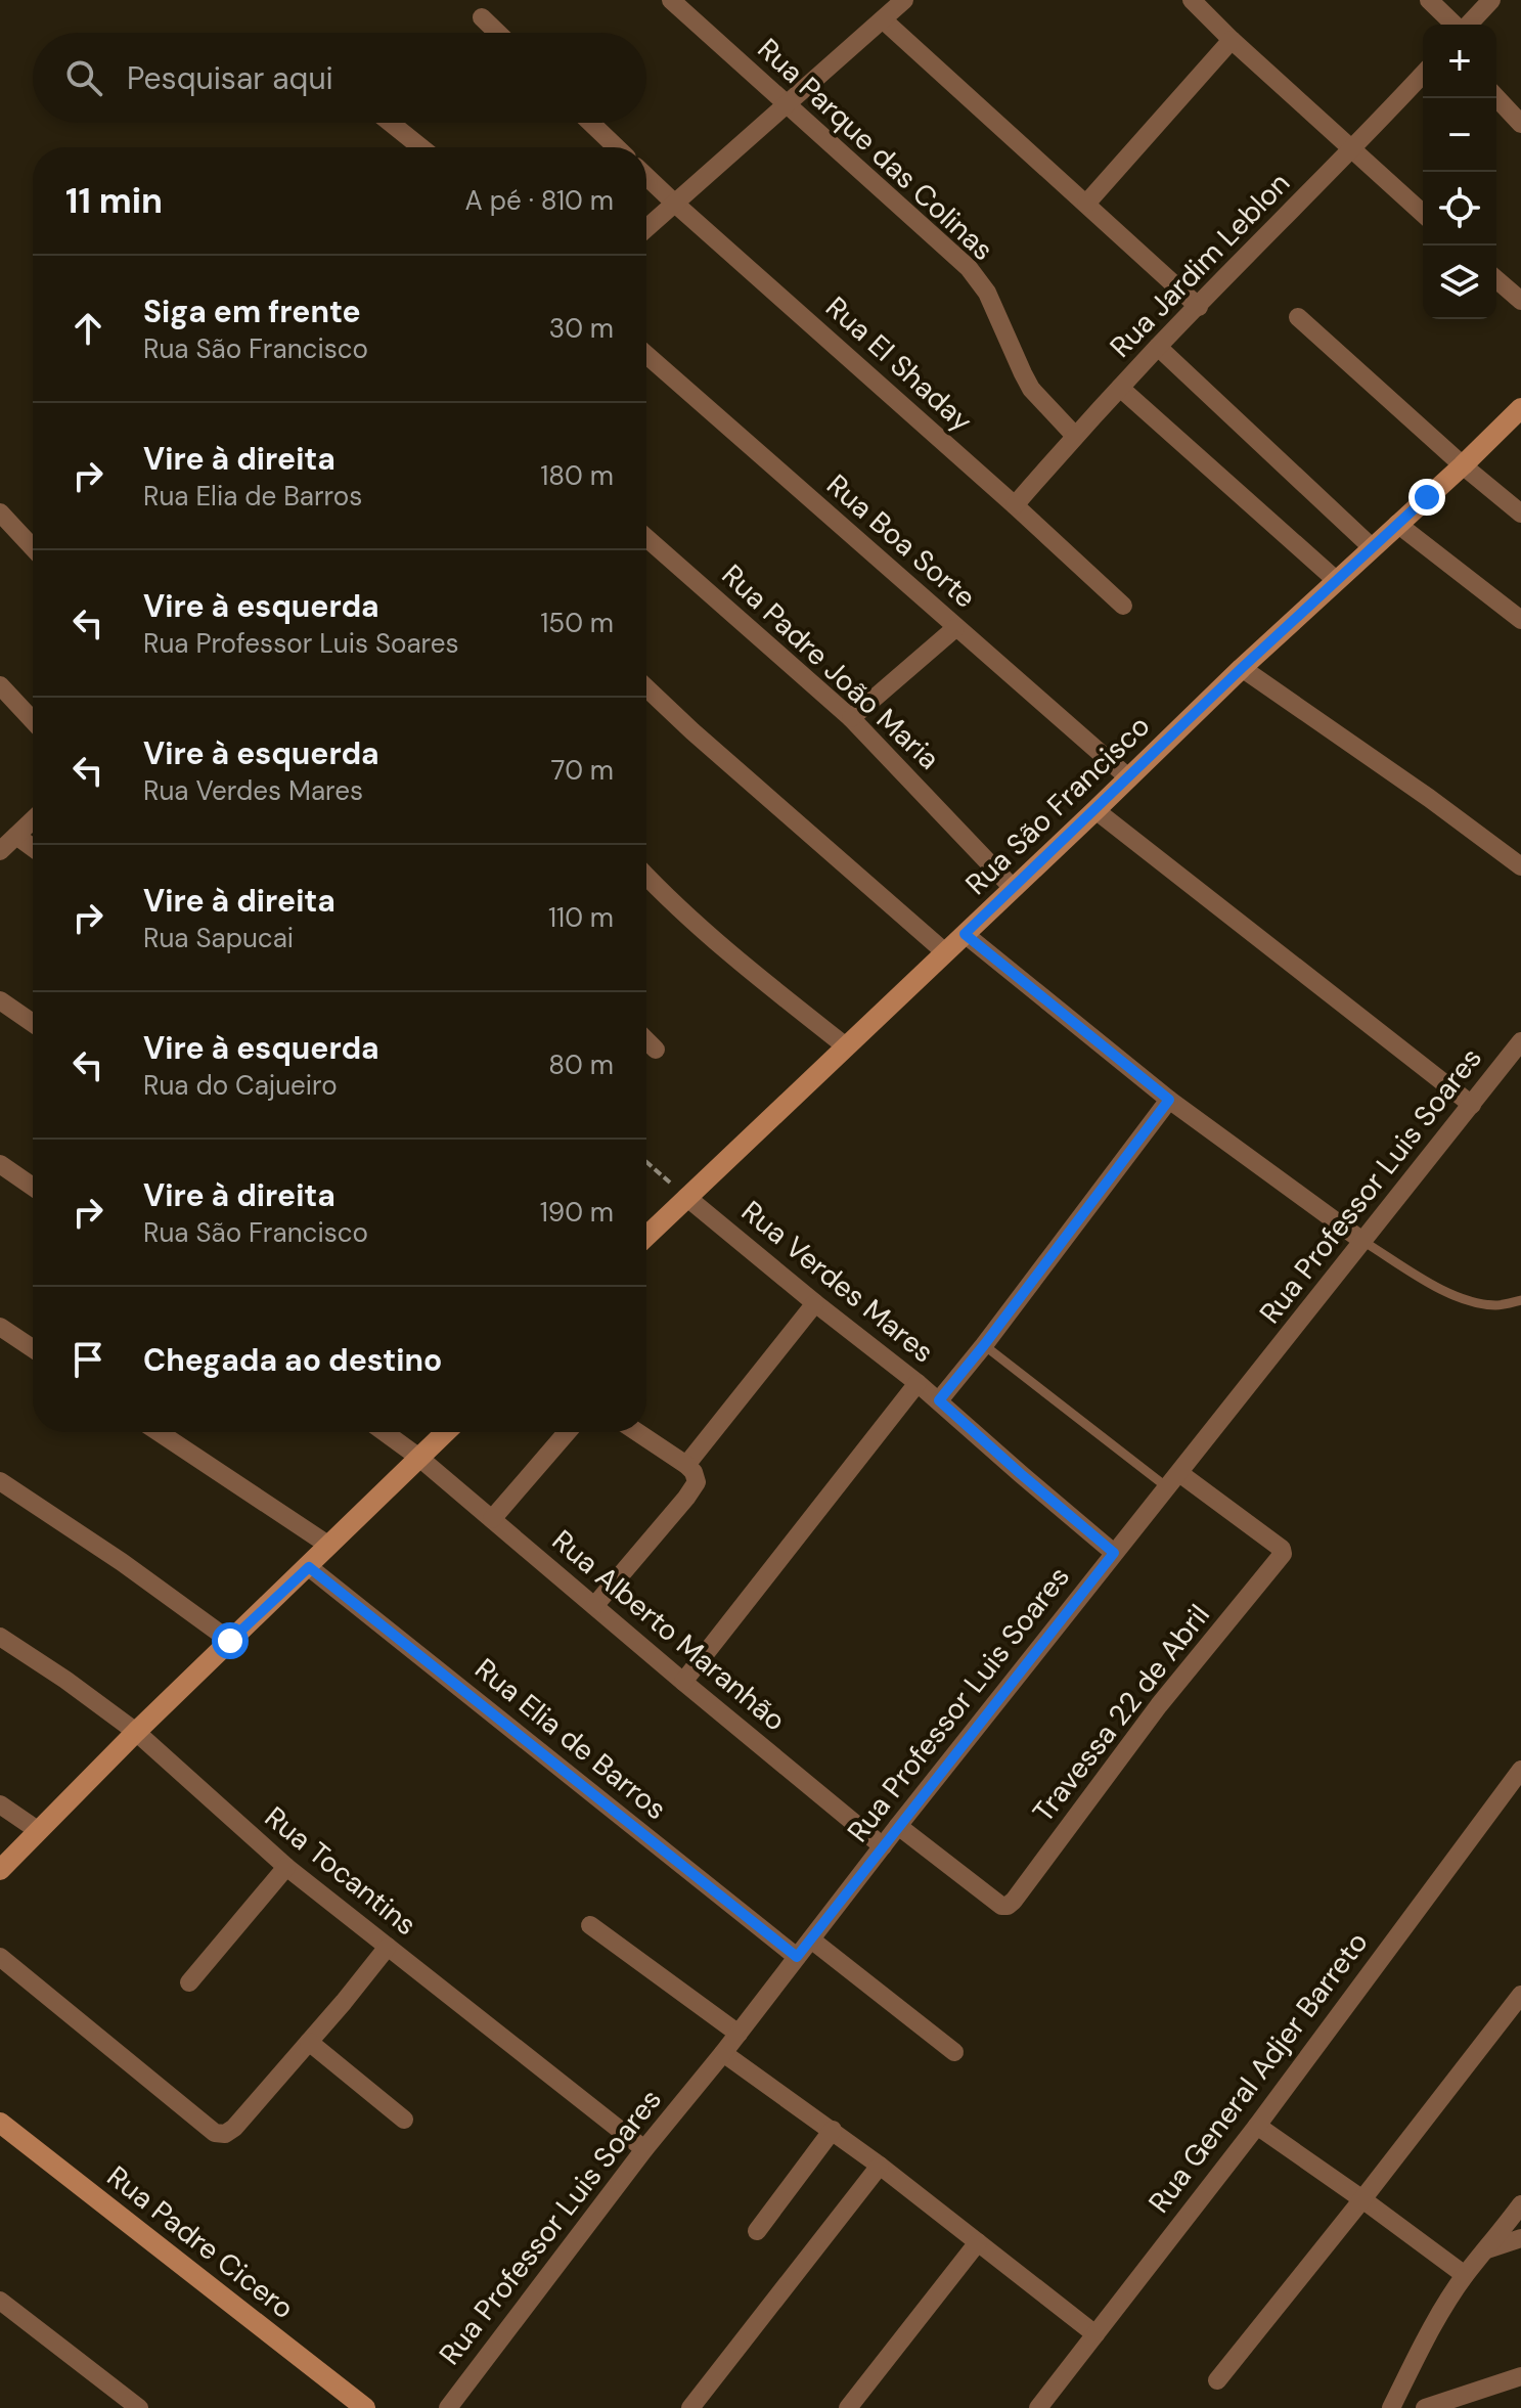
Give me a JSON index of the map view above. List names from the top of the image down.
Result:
{
  "streets": {
    "street": [
      "Rua Parque das Colinas",
      "Rua Jardim Leblon",
      "Rua El Shaday",
      "Rua Boa Sorte",
      "Rua Padre João Maria",
      "Rua São Francisco",
      "Rua Professor Luis Soares",
      "Rua Verdes Mares",
      "Rua Alberto Maranhão",
      "Travessa 22 de Abril",
      "Rua Elia de Barros",
      "Rua Tocantins",
      "Rua General Adjer Barreto",
      "Rua Padre Cicero"
    ]
  },
  "crossings": [
    ["Rua Parque das Colinas", "Rua Jardim Leblon"],
    ["Rua Jardim Leblon", "Rua El Shaday"],
    ["Rua Boa Sorte", "Rua São Francisco"],
    ["Rua Padre João Maria", "Rua São Francisco"],
    ["Rua São Francisco", "Rua Verdes Mares"],
    ["Rua Professor Luis Soares", "Rua Verdes Mares"],
    ["Rua Professor Luis Soares", "Rua Alberto Maranhão"],
    ["Rua Professor Luis Soares", "Travessa 22 de Abril"],
    ["Rua Professor Luis Soares", "Rua Elia de Barros"],
    ["Rua Professor Luis Soares", "Rua Tocantins"]
  ],
  "page": {
    "map_buttons": ["+", "−"],
    "search": "Pesquisar aqui",
    "heading": ["11 min", "A pé · 810 m"],
    "list": [
      ["Siga em frente", "Rua São Francisco", "30 m"],
      ["Vire à direita", "Rua Elia de Barros", "180 m"],
      ["Vire à esquerda", "Rua Professor Luis Soares", "150 m"],
      ["Vire à esquerda", "Rua Verdes Mares", "70 m"],
      ["Vire à direita", "Rua Sapucai", "110 m"],
      ["Vire à esquerda", "Rua do Cajueiro", "80 m"],
      ["Vire à direita", "Rua São Francisco", "190 m"],
      "Chegada ao destino"
    ]
  }
}
